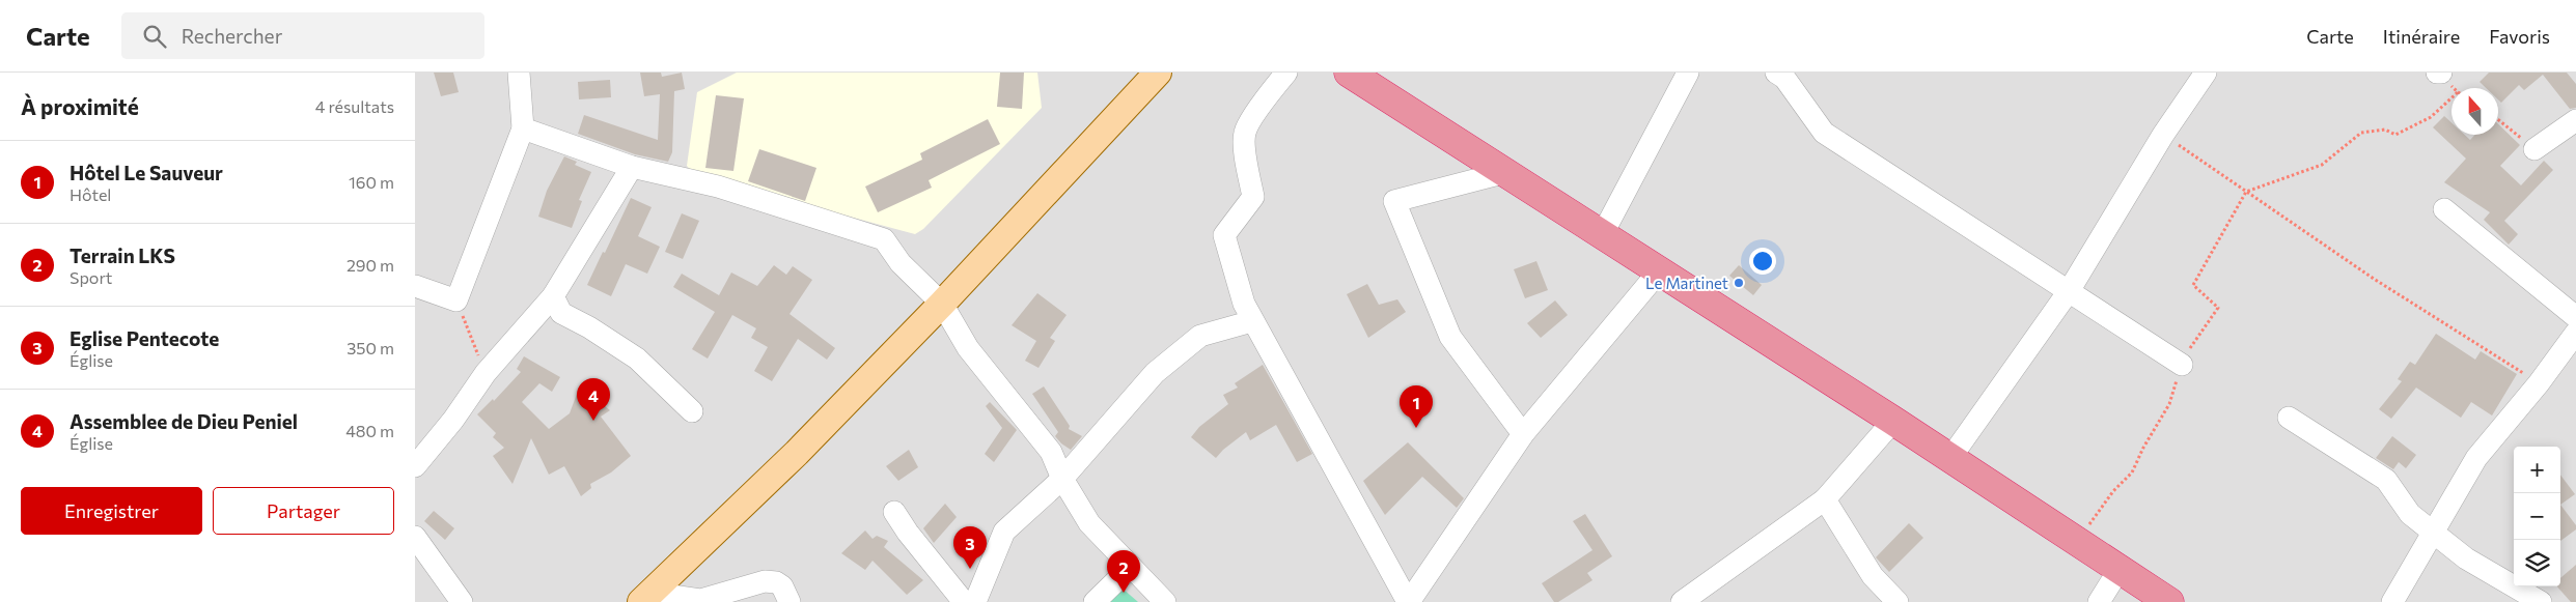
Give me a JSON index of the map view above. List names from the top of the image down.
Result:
{
  "places": ["Le Martinet"],
  "north": "top",
  "page": {
    "header": "Carte",
    "search": "Rechercher",
    "nav": ["Carte", "Itinéraire", "Favoris"],
    "heading": ["À proximité", "4 résultats"],
    "list": [
      {
        "mark": "1",
        "name": "Hôtel Le Sauveur",
        "note": "Hôtel",
        "value": "160 m"
      },
      {
        "mark": "2",
        "name": "Terrain LKS",
        "note": "Sport",
        "value": "290 m"
      },
      {
        "mark": "3",
        "name": "Eglise Pentecote",
        "note": "Église",
        "value": "350 m"
      },
      {
        "mark": "4",
        "name": "Assemblee de Dieu Peniel",
        "note": "Église",
        "value": "480 m"
      }
    ],
    "pins": [
      "4",
      "1",
      "3",
      "2"
    ],
    "map_buttons": ["+", "−"],
    "buttons": ["Enregistrer", "Partager"]
  }
}
